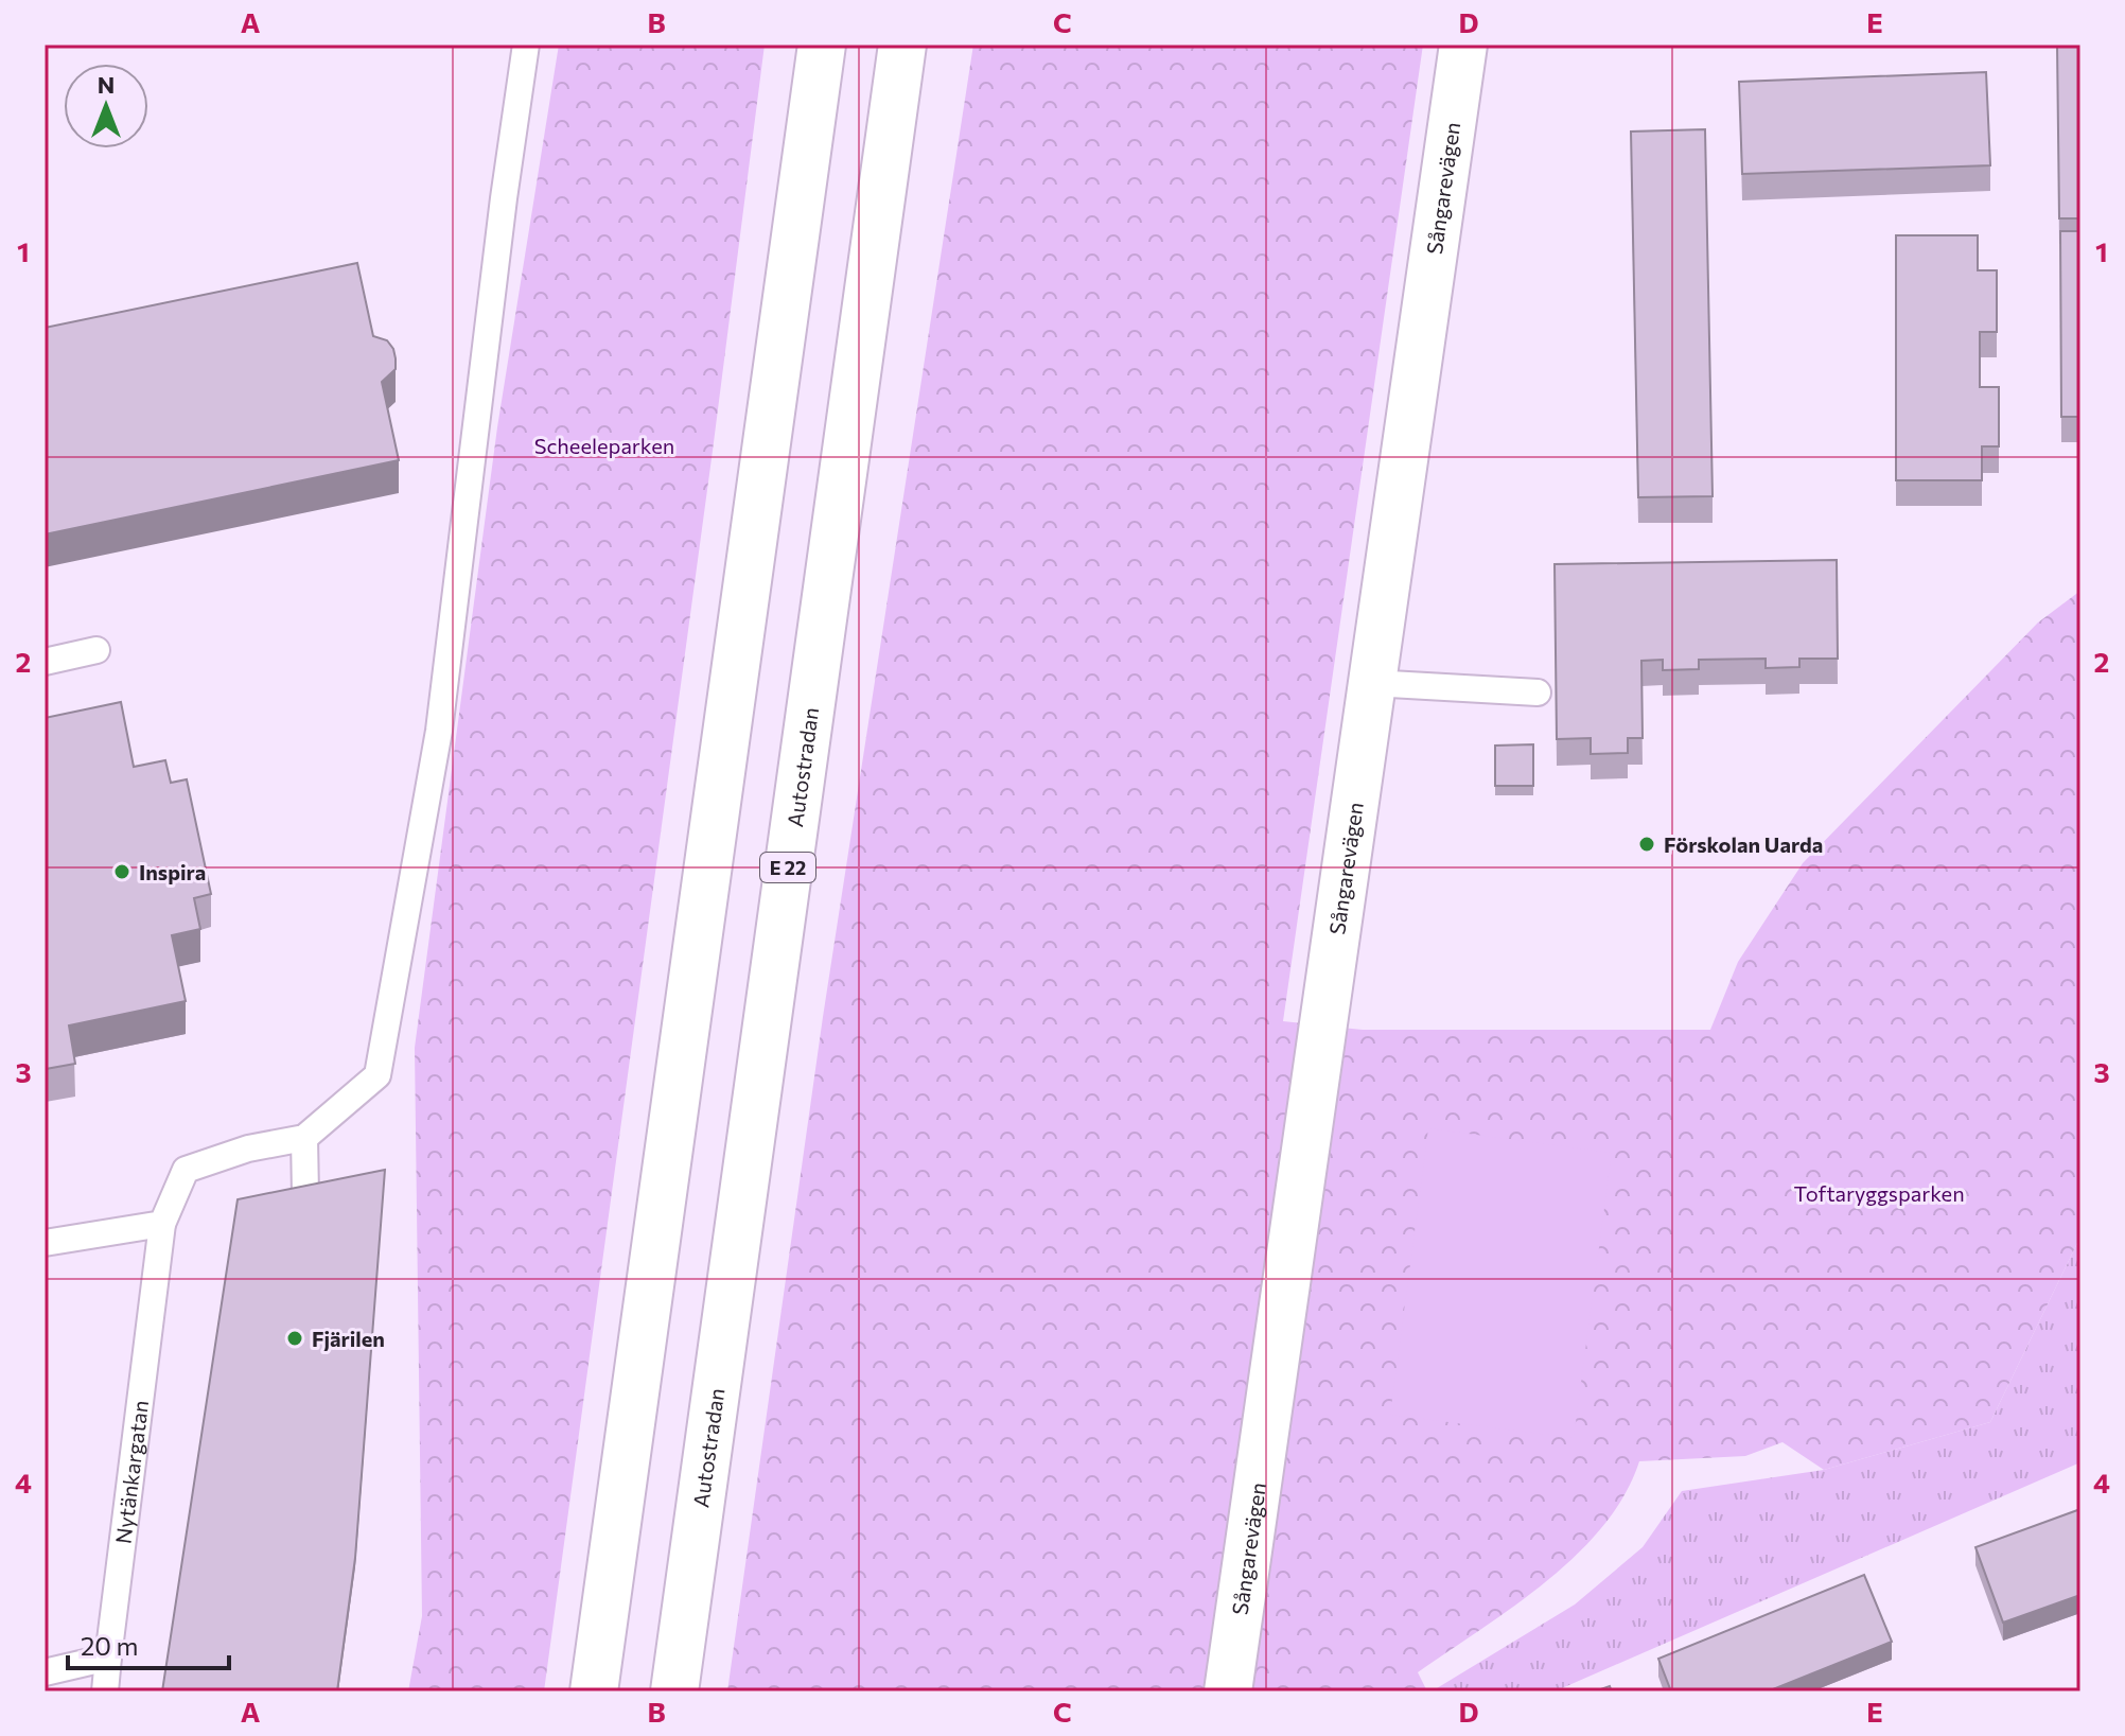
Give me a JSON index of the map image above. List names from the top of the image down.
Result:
{
  "streets": {
    "main road": ["Sångarevägen", "Autostradan", "E 22"],
    "lane": ["Nytänkargatan"]
  },
  "parks": ["Scheeleparken", "Toftaryggsparken"],
  "places": ["Förskolan Uarda", "Inspira", "Fjärilen"],
  "scale_bar": "20 m",
  "north": "top",
  "grid": {
    "columns": [
      "A",
      "B",
      "C",
      "D",
      "E"
    ],
    "rows": [
      "1",
      "2",
      "3",
      "4"
    ]
  }
}
